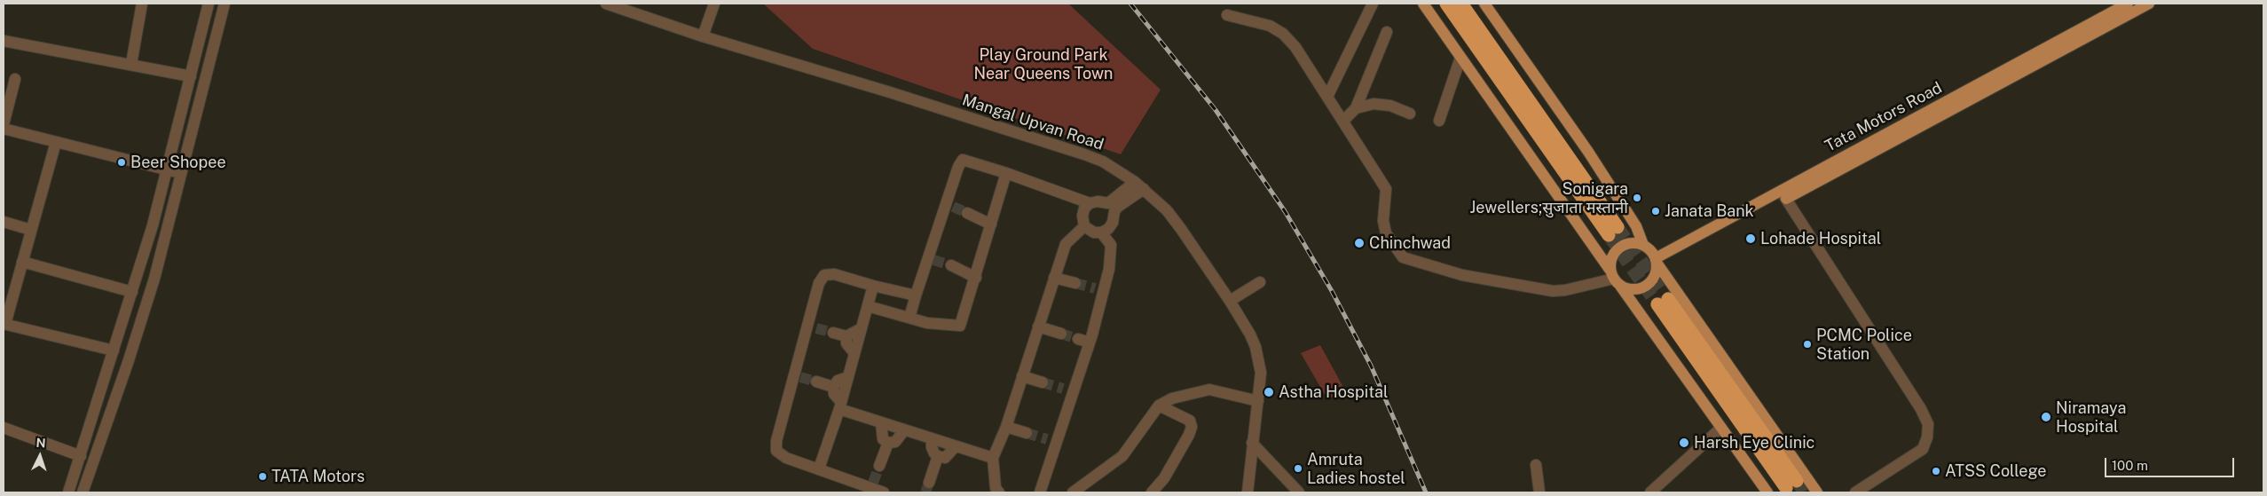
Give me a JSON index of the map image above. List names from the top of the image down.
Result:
{
  "streets": {
    "main road": ["Tata Motors Road"],
    "street": ["Mangal Upvan Road"]
  },
  "parks": ["Play Ground Park Near Queens Town"],
  "places": [
    "Beer Shopee",
    "Sonigara Jewellers;सुजाता मस्तानी",
    "Janata Bank",
    "Lohade Hospital",
    "Chinchwad",
    "PCMC Police Station",
    "Astha Hospital",
    "Niramaya Hospital",
    "Harsh Eye Clinic",
    "Amruta Ladies hostel",
    "ATSS College",
    "TATA Motors"
  ],
  "scale_bar": "100 m",
  "north": "top"
}
